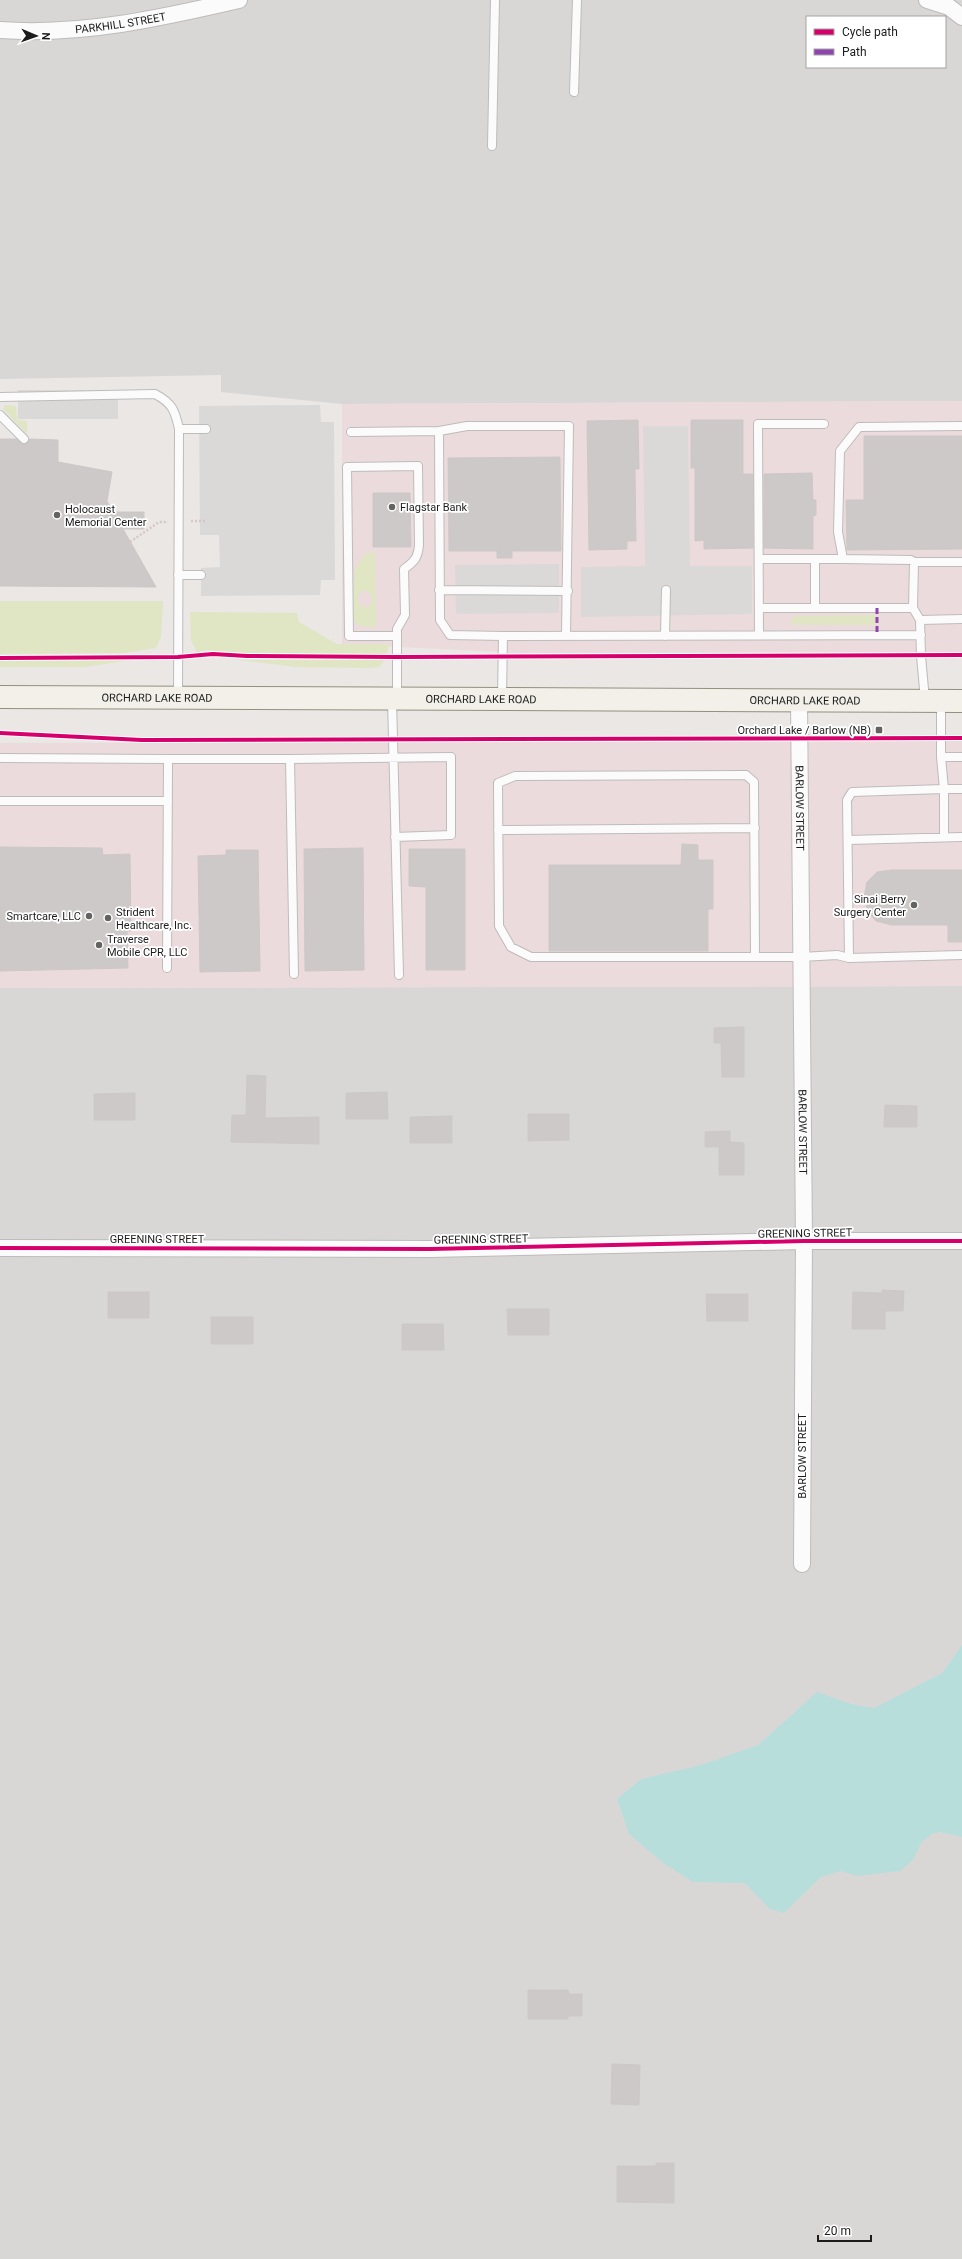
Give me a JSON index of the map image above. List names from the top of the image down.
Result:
{
  "streets": {
    "main road": ["ORCHARD LAKE ROAD"],
    "street": ["PARKHILL STREET", "BARLOW STREET", "GREENING STREET"]
  },
  "crossings": [
    ["ORCHARD LAKE ROAD", "BARLOW STREET"],
    ["BARLOW STREET", "GREENING STREET"]
  ],
  "places": {
    "other": [
      "Flagstar Bank",
      "Holocaust Memorial Center",
      "Sinai Berry Surgery Center",
      "Smartcare, LLC",
      "Strident Healthcare, Inc.",
      "Traverse Mobile CPR, LLC"
    ],
    "transit": ["Orchard Lake / Barlow (NB)"]
  },
  "legend": ["Cycle path", "Path"],
  "scale_bar": "20 m",
  "north": "right"
}
